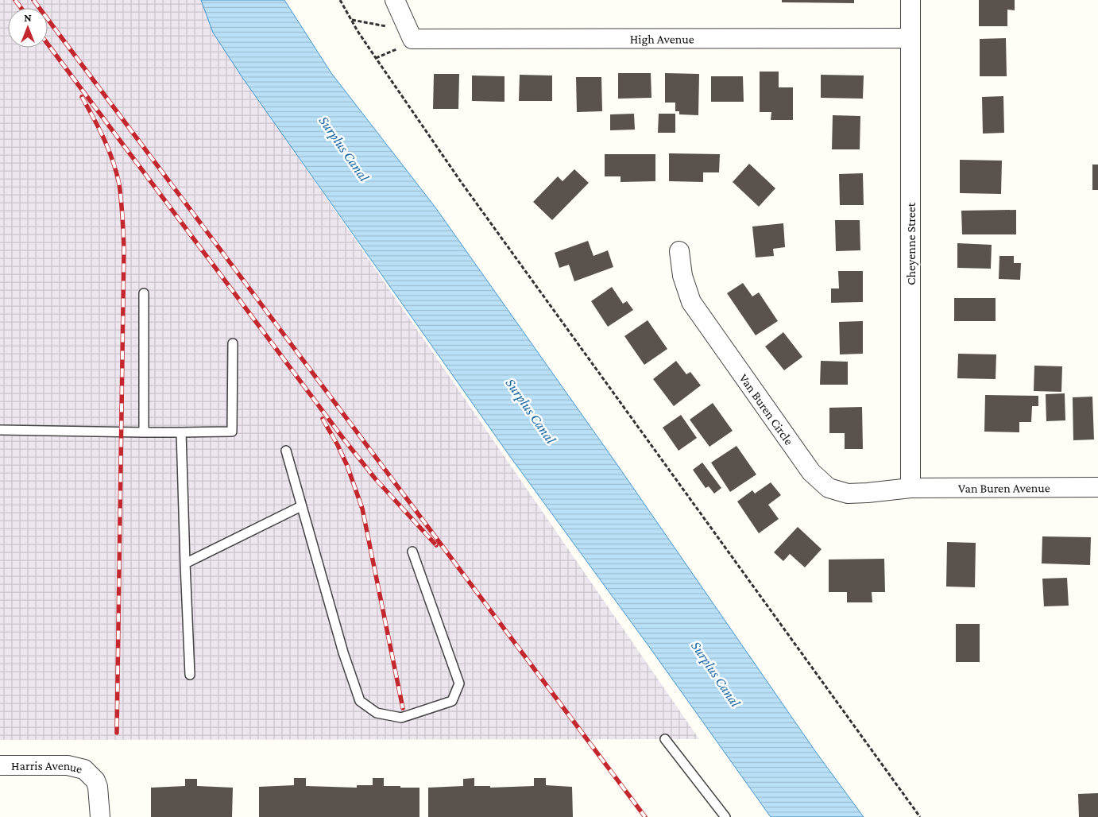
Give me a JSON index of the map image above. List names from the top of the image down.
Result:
{
  "streets": {
    "street": [
      "High Avenue",
      "Cheyenne Street",
      "Van Buren Circle",
      "Van Buren Avenue",
      "Harris Avenue"
    ]
  },
  "crossings": [
    ["High Avenue", "Cheyenne Street"],
    ["Cheyenne Street", "Van Buren Circle"],
    ["Cheyenne Street", "Van Buren Avenue"],
    ["Van Buren Circle", "Van Buren Avenue"]
  ],
  "water": ["Surplus Canal"],
  "north": "top"
}
